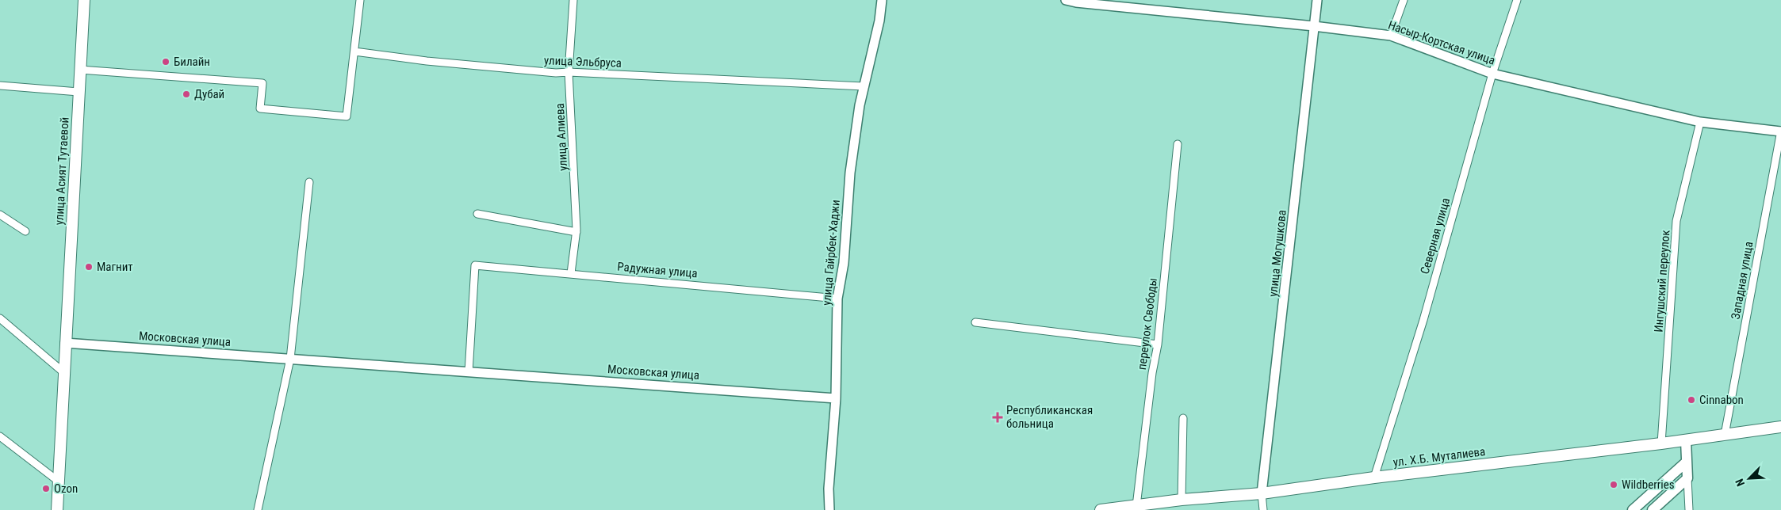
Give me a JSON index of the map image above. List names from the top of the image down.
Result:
{
  "streets": {
    "main road": ["улица Асият Тутаевой", "ул. Х.Б. Муталиева"],
    "street": [
      "Насыр-Кортская улица",
      "улица Эльбруса",
      "улица Алиева",
      "Северная улица",
      "улица Гайрбек-Хаджи",
      "улица Могушкова",
      "Радужная улица",
      "Западная улица",
      "Ингушский переулок",
      "переулок Свободы",
      "Московская улица"
    ]
  },
  "crossings": [
    ["Насыр-Кортская улица", "Северная улица"],
    ["Насыр-Кортская улица", "улица Могушкова"],
    ["Насыр-Кортская улица", "Западная улица"],
    ["Насыр-Кортская улица", "Ингушский переулок"],
    ["улица Эльбруса", "улица Алиева"],
    ["улица Эльбруса", "улица Гайрбек-Хаджи"],
    ["улица Алиева", "Радужная улица"],
    ["улица Асият Тутаевой", "Московская улица"],
    ["Северная улица", "ул. Х.Б. Муталиева"],
    ["улица Гайрбек-Хаджи", "Радужная улица"],
    ["улица Гайрбек-Хаджи", "Московская улица"],
    ["улица Могушкова", "ул. Х.Б. Муталиева"],
    ["Радужная улица", "Московская улица"],
    ["Западная улица", "ул. Х.Б. Муталиева"],
    ["Ингушский переулок", "ул. Х.Б. Муталиева"],
    ["переулок Свободы", "ул. Х.Б. Муталиева"]
  ],
  "places": {
    "other": [
      "Билайн",
      "Дубай",
      "Магнит",
      "Cinnabon",
      "Wildberries",
      "Ozon"
    ],
    "health": ["Республиканская больница"]
  },
  "north": "bottom left"
}
